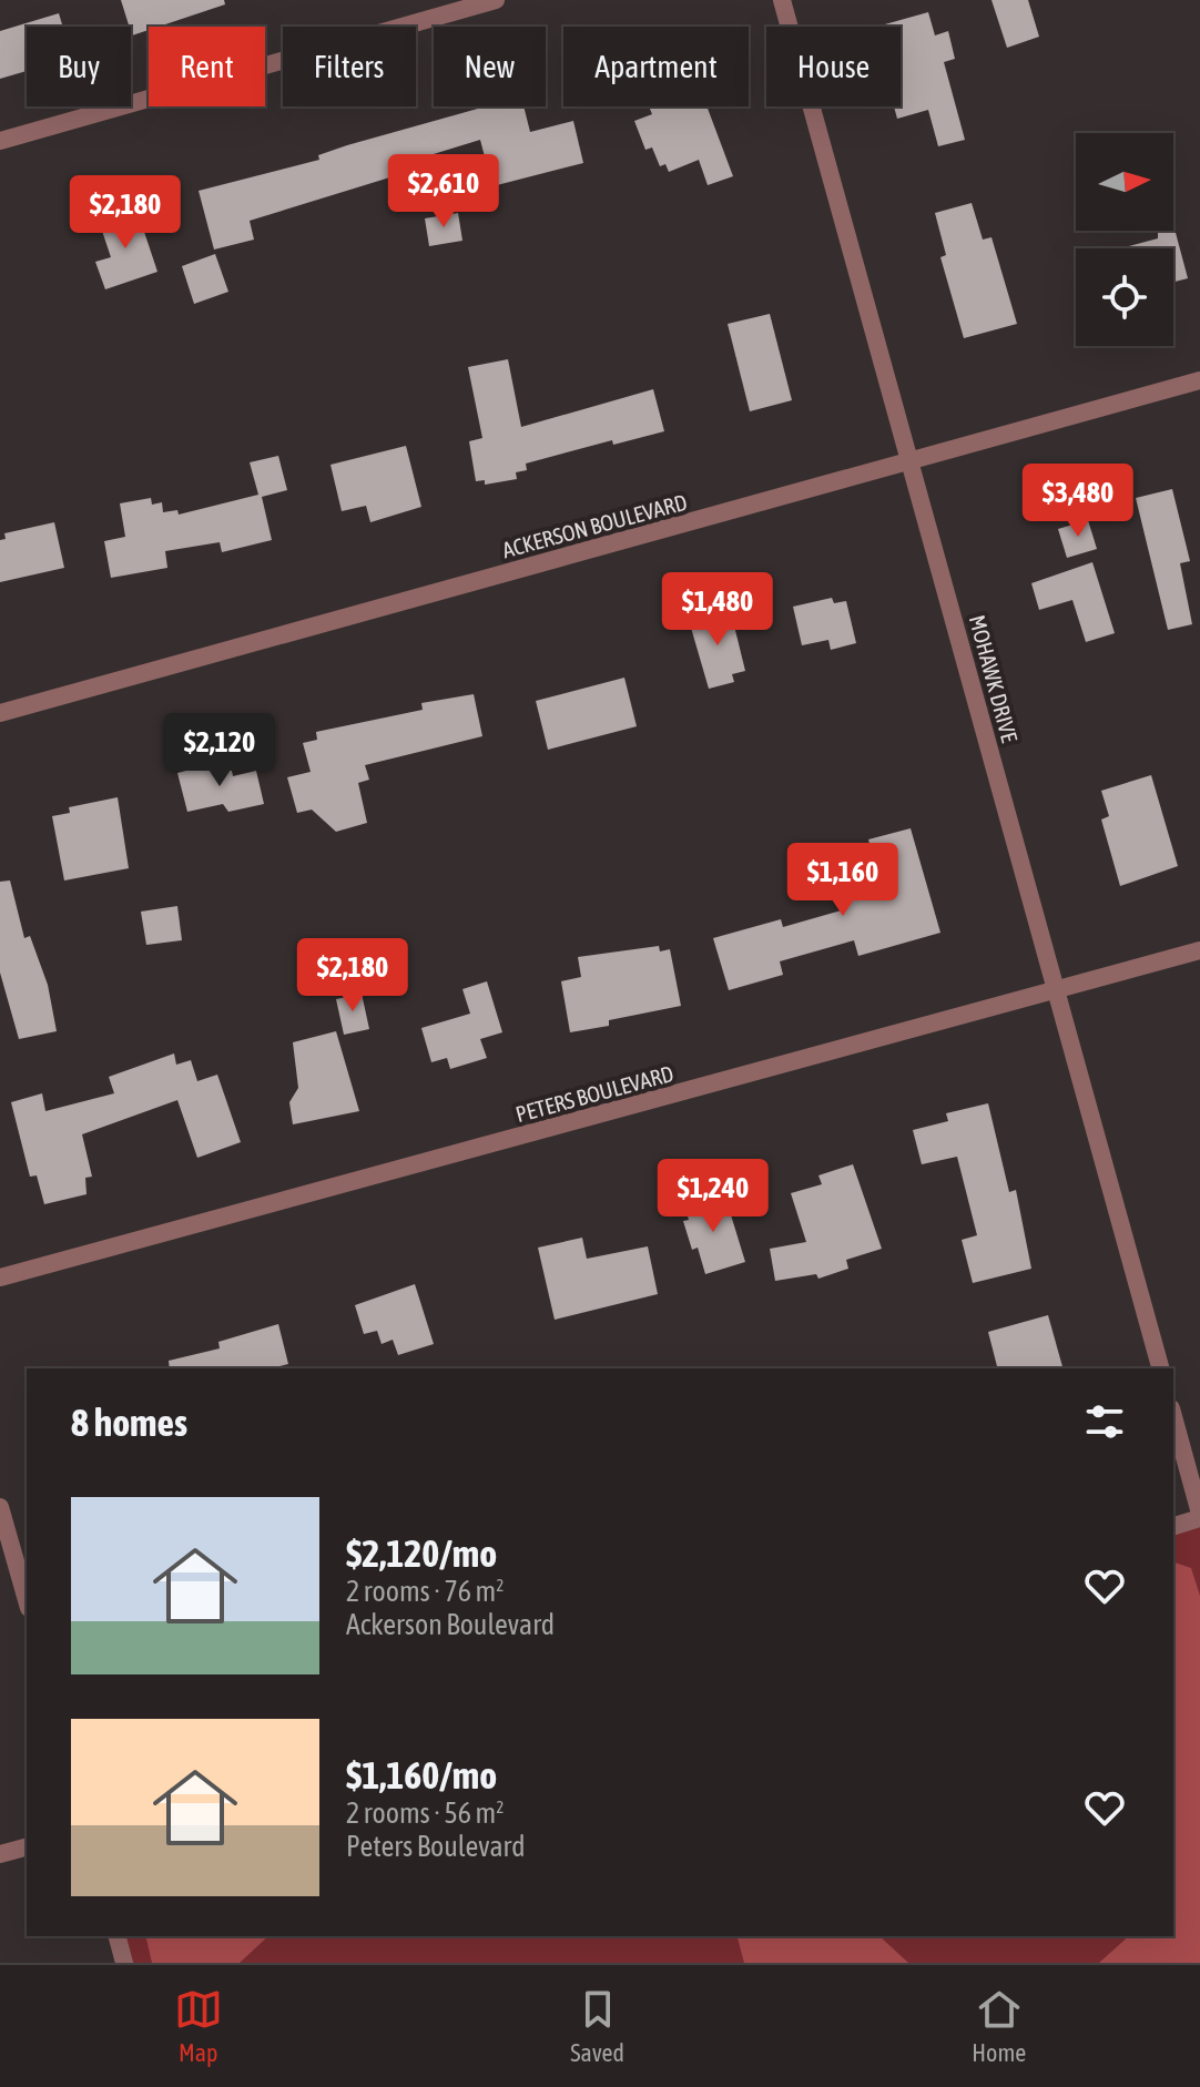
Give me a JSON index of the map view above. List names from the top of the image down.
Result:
{
  "streets": {
    "street": ["ACKERSON BOULEVARD", "MOHAWK DRIVE", "PETERS BOULEVARD"]
  },
  "crossings": [
    ["ACKERSON BOULEVARD", "MOHAWK DRIVE"],
    ["MOHAWK DRIVE", "PETERS BOULEVARD"]
  ],
  "north": "right",
  "page": {
    "chip": [
      "Buy",
      "Rent",
      "Filters",
      "New",
      "Apartment",
      "House"
    ],
    "price": [
      "$2,610",
      "$2,180",
      "$3,480",
      "$1,480",
      "$2,120",
      "$1,160",
      "$2,180",
      "$1,240"
    ],
    "heading": "8 homes",
    "list": [
      {
        "name": "$2,120/mo",
        "note": "2 rooms · 76 m² · Ackerson Boulevard"
      },
      {
        "name": "$1,160/mo",
        "note": "2 rooms · 56 m² · Peters Boulevard"
      }
    ],
    "tabs": ["Map", "Saved", "Home"]
  }
}
